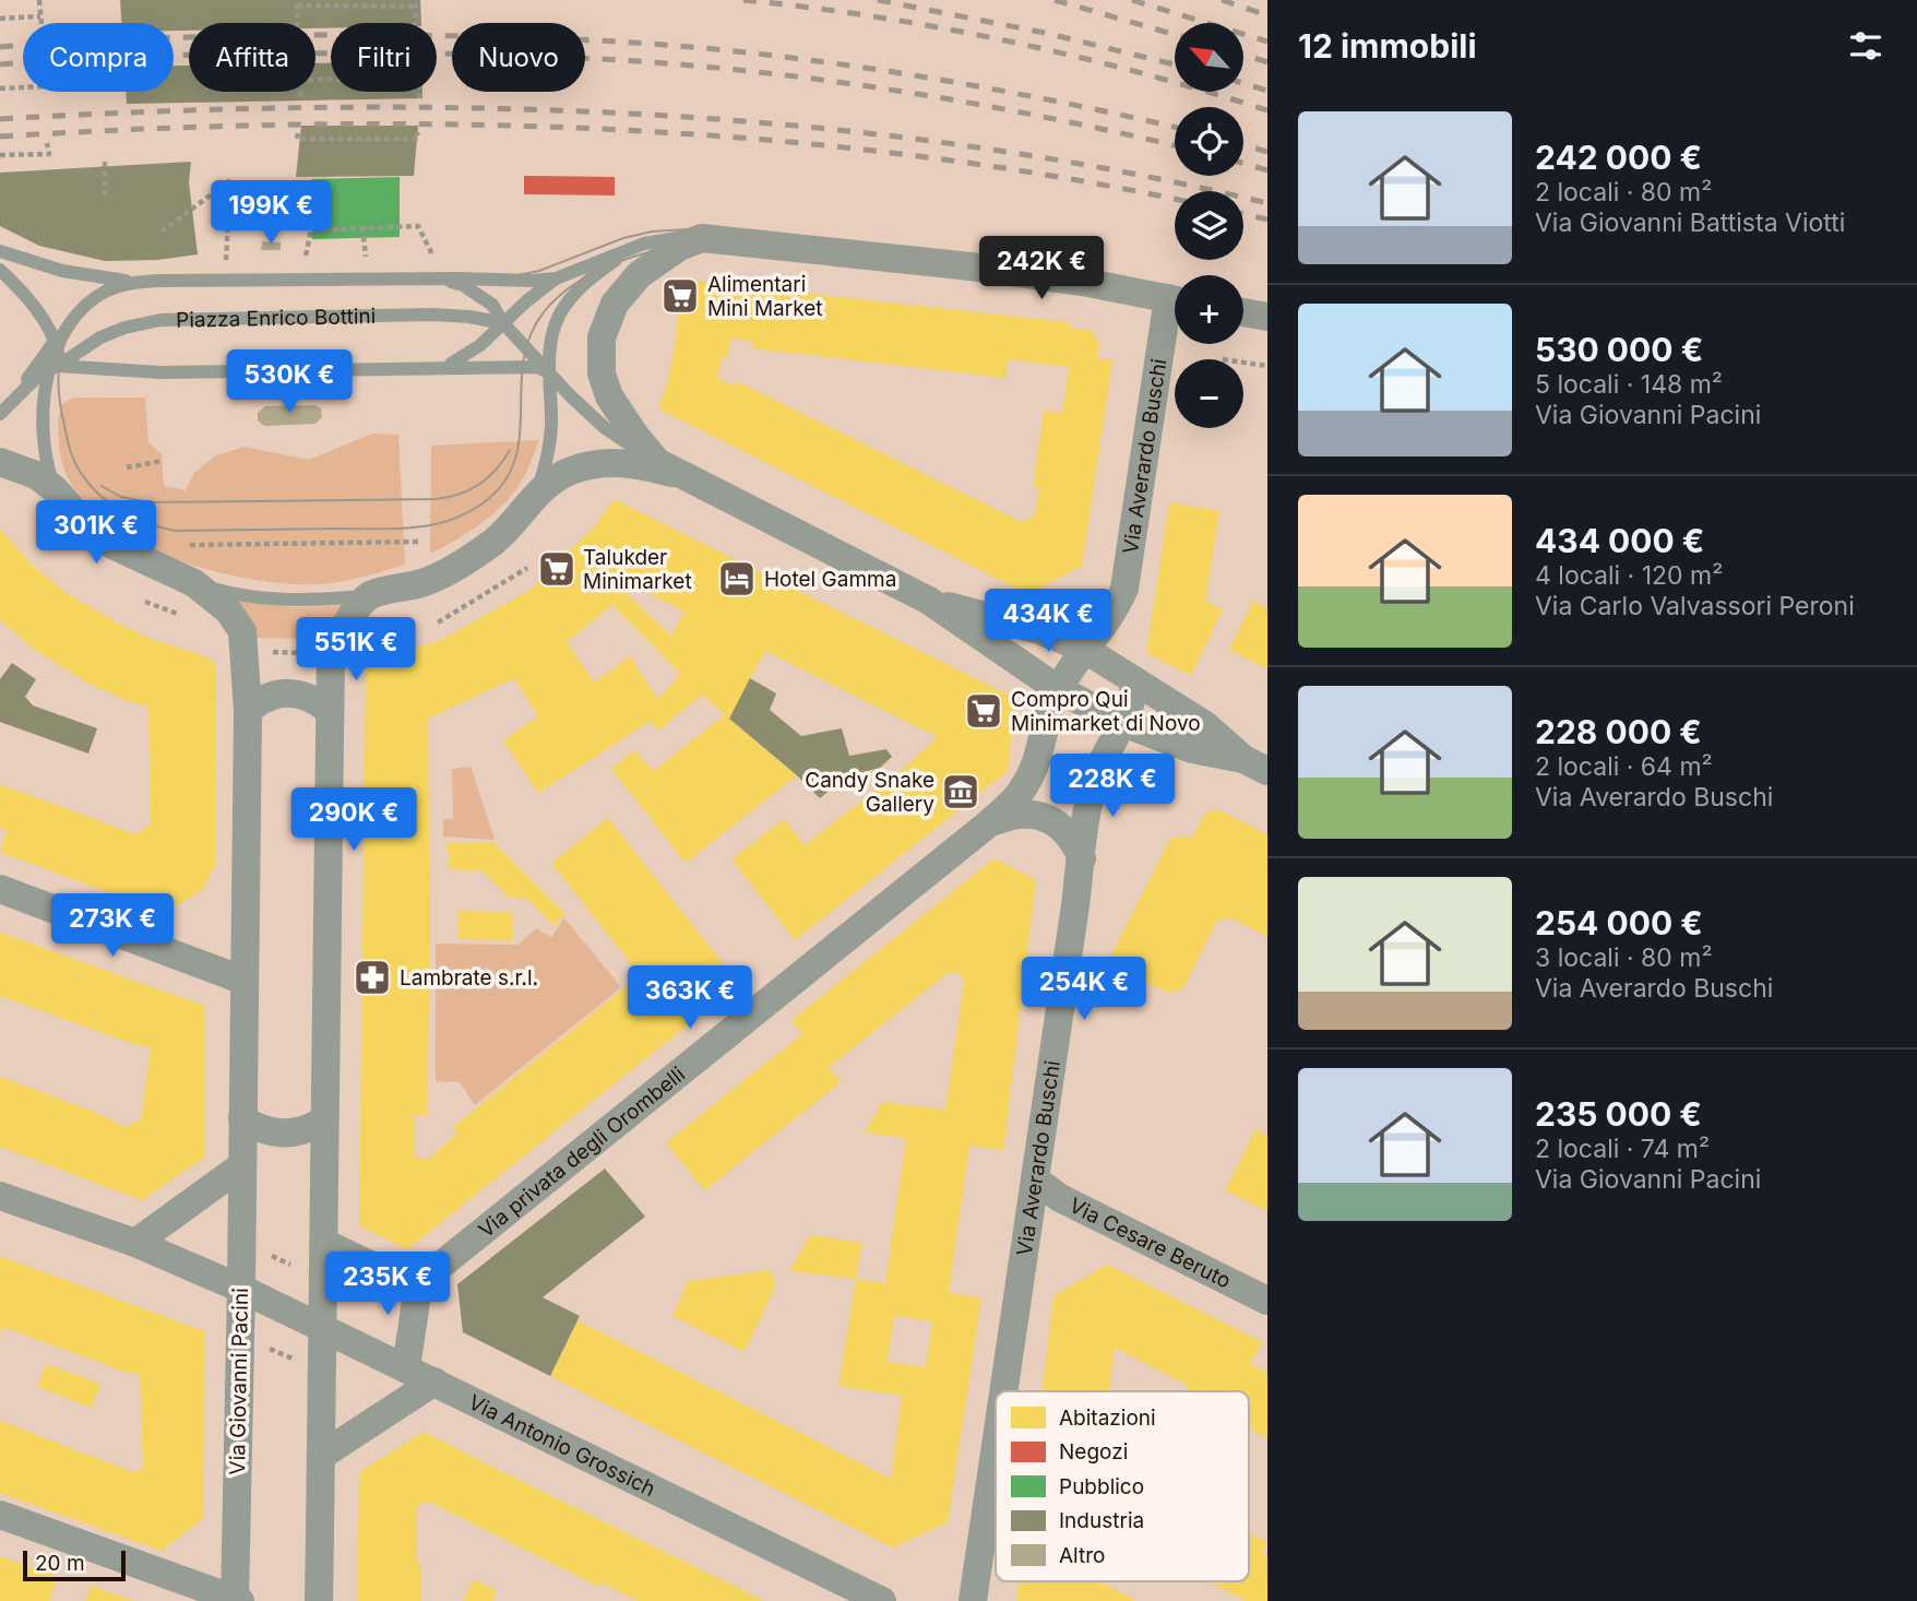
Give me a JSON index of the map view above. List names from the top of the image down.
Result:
{
  "streets": {
    "street": [
      "Via Averardo Buschi",
      "Via privata degli Orombelli",
      "Via Cesare Beruto",
      "Via Giovanni Pacini",
      "Via Antonio Grossich"
    ],
    "lane": ["Piazza Enrico Bottini"]
  },
  "crossings": [
    ["Via Averardo Buschi", "Via privata degli Orombelli"],
    ["Via Averardo Buschi", "Via Cesare Beruto"],
    ["Via Giovanni Pacini", "Via Antonio Grossich"]
  ],
  "places": {
    "supermarket": ["Alimentari Mini Market", "Talukder Minimarket", "Compro Qui Minimarket di Novo"],
    "hotel": ["Hotel Gamma"],
    "museum": ["Candy Snake Gallery"],
    "pharmacy": ["Lambrate s.r.l."]
  },
  "legend": [
    "Abitazioni",
    "Negozi",
    "Pubblico",
    "Industria",
    "Altro"
  ],
  "scale_bar": "20 m",
  "north": "top left",
  "page": {
    "heading": "12 immobili",
    "map_buttons": ["+", "−"],
    "chip": [
      "Compra",
      "Affitta",
      "Filtri",
      "Nuovo"
    ],
    "list": [
      {
        "name": "242 000 €",
        "note": "2 locali · 80 m² · Via Giovanni Battista Viotti"
      },
      {
        "name": "530 000 €",
        "note": "5 locali · 148 m² · Via Giovanni Pacini"
      },
      {
        "name": "434 000 €",
        "note": "4 locali · 120 m² · Via Carlo Valvassori Peroni"
      },
      {
        "name": "228 000 €",
        "note": "2 locali · 64 m² · Via Averardo Buschi"
      },
      {
        "name": "254 000 €",
        "note": "3 locali · 80 m² · Via Averardo Buschi"
      },
      {
        "name": "235 000 €",
        "note": "2 locali · 74 m² · Via Giovanni Pacini"
      }
    ],
    "price": [
      "199K €",
      "242K €",
      "530K €",
      "301K €",
      "434K €",
      "551K €",
      "228K €",
      "290K €",
      "273K €",
      "254K €",
      "363K €",
      "235K €"
    ],
    "scale": "20 m"
  }
}
